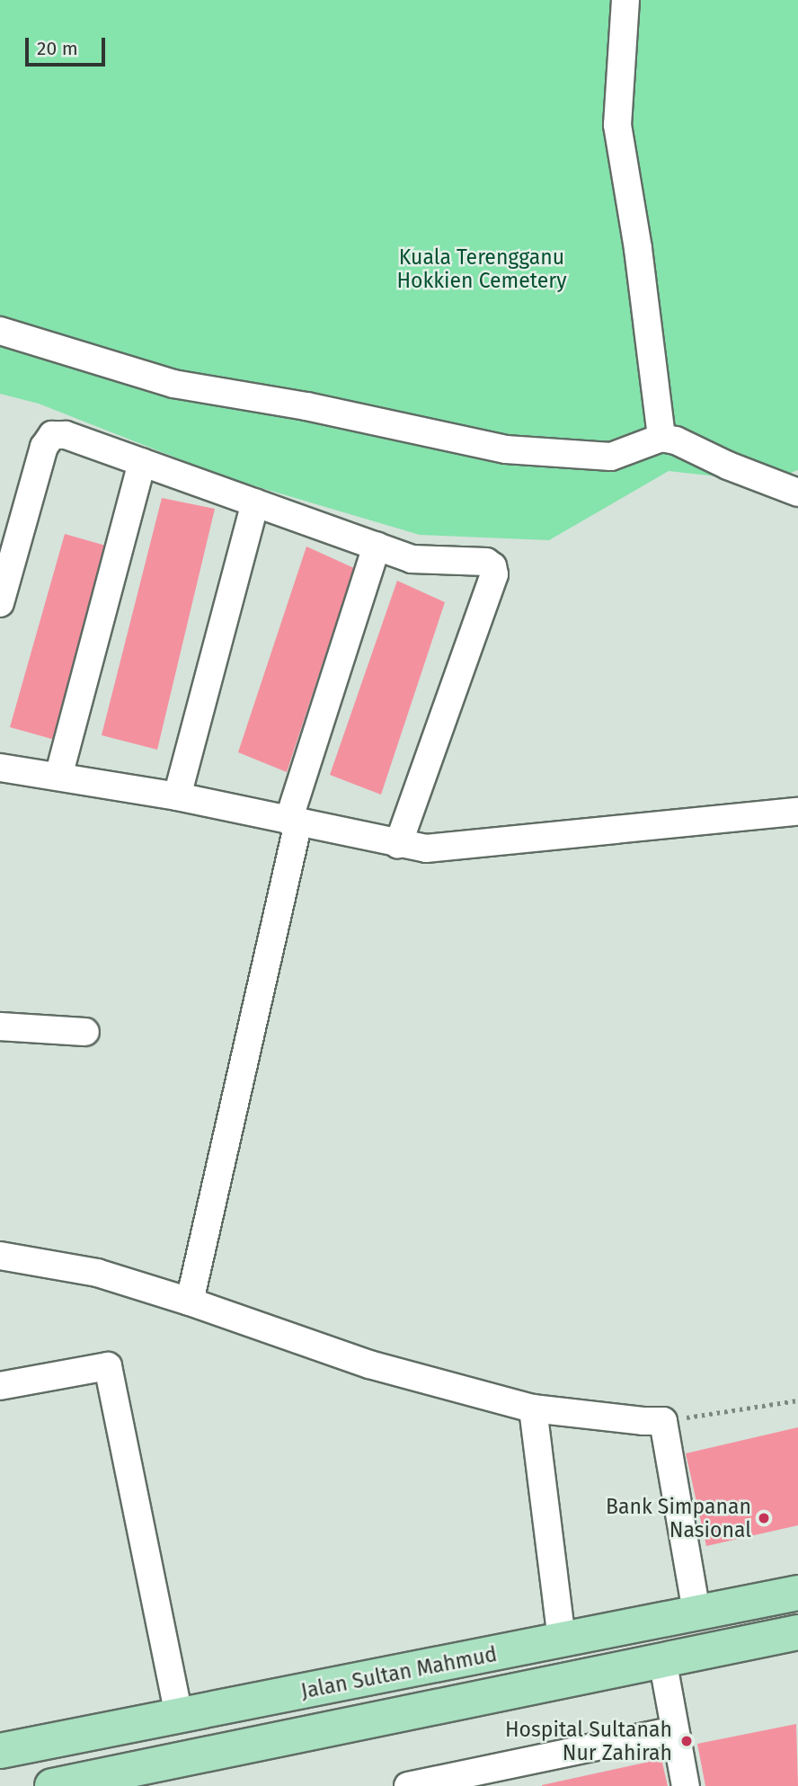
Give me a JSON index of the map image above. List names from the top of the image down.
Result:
{
  "streets": {
    "main road": ["Jalan Sultan Mahmud"]
  },
  "parks": ["Kuala Terengganu Hokkien Cemetery"],
  "places": ["Bank Simpanan Nasional", "Hospital Sultanah Nur Zahirah"],
  "scale_bar": "20 m"
}
